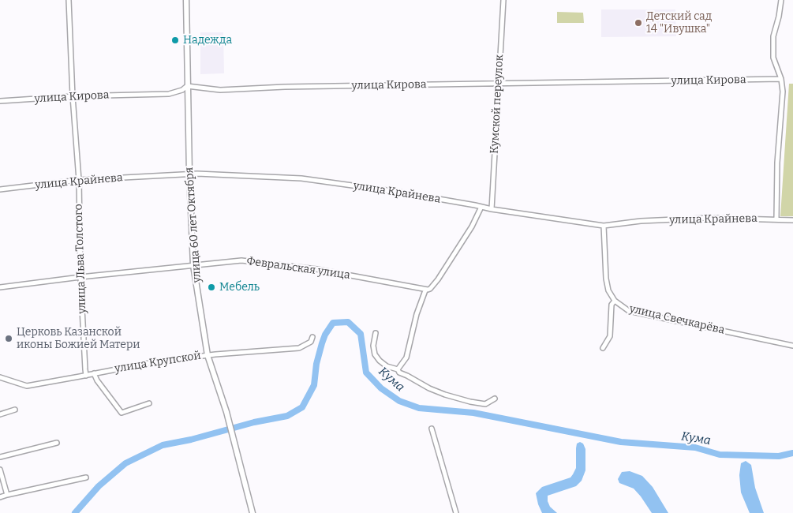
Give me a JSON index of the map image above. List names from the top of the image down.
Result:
{
  "streets": {
    "main road": ["улица 60 лет Октября"],
    "street": [
      "улица Кирова",
      "Кумской переулок",
      "улица Крайнева",
      "улица Льва Толстого",
      "Февральская улица",
      "улица Свечкарёва",
      "улица Крупской"
    ]
  },
  "crossings": [
    ["улица Кирова", "Кумской переулок"],
    ["улица Кирова", "улица 60 лет Октября"],
    ["улица Кирова", "улица Льва Толстого"],
    ["Кумской переулок", "улица Крайнева"],
    ["улица Крайнева", "улица 60 лет Октября"],
    ["улица Крайнева", "улица Льва Толстого"],
    ["улица Крайнева", "Февральская улица"],
    ["улица 60 лет Октября", "Февральская улица"],
    ["улица 60 лет Октября", "улица Крупской"],
    ["улица Льва Толстого", "Февральская улица"],
    ["улица Льва Толстого", "улица Крупской"]
  ],
  "water": ["Кума"],
  "places": [
    "Детский сад 14 \"Ивушка\"",
    "Надежда",
    "Мебель",
    "Церковь Казанской иконы Божией Матери"
  ]
}
